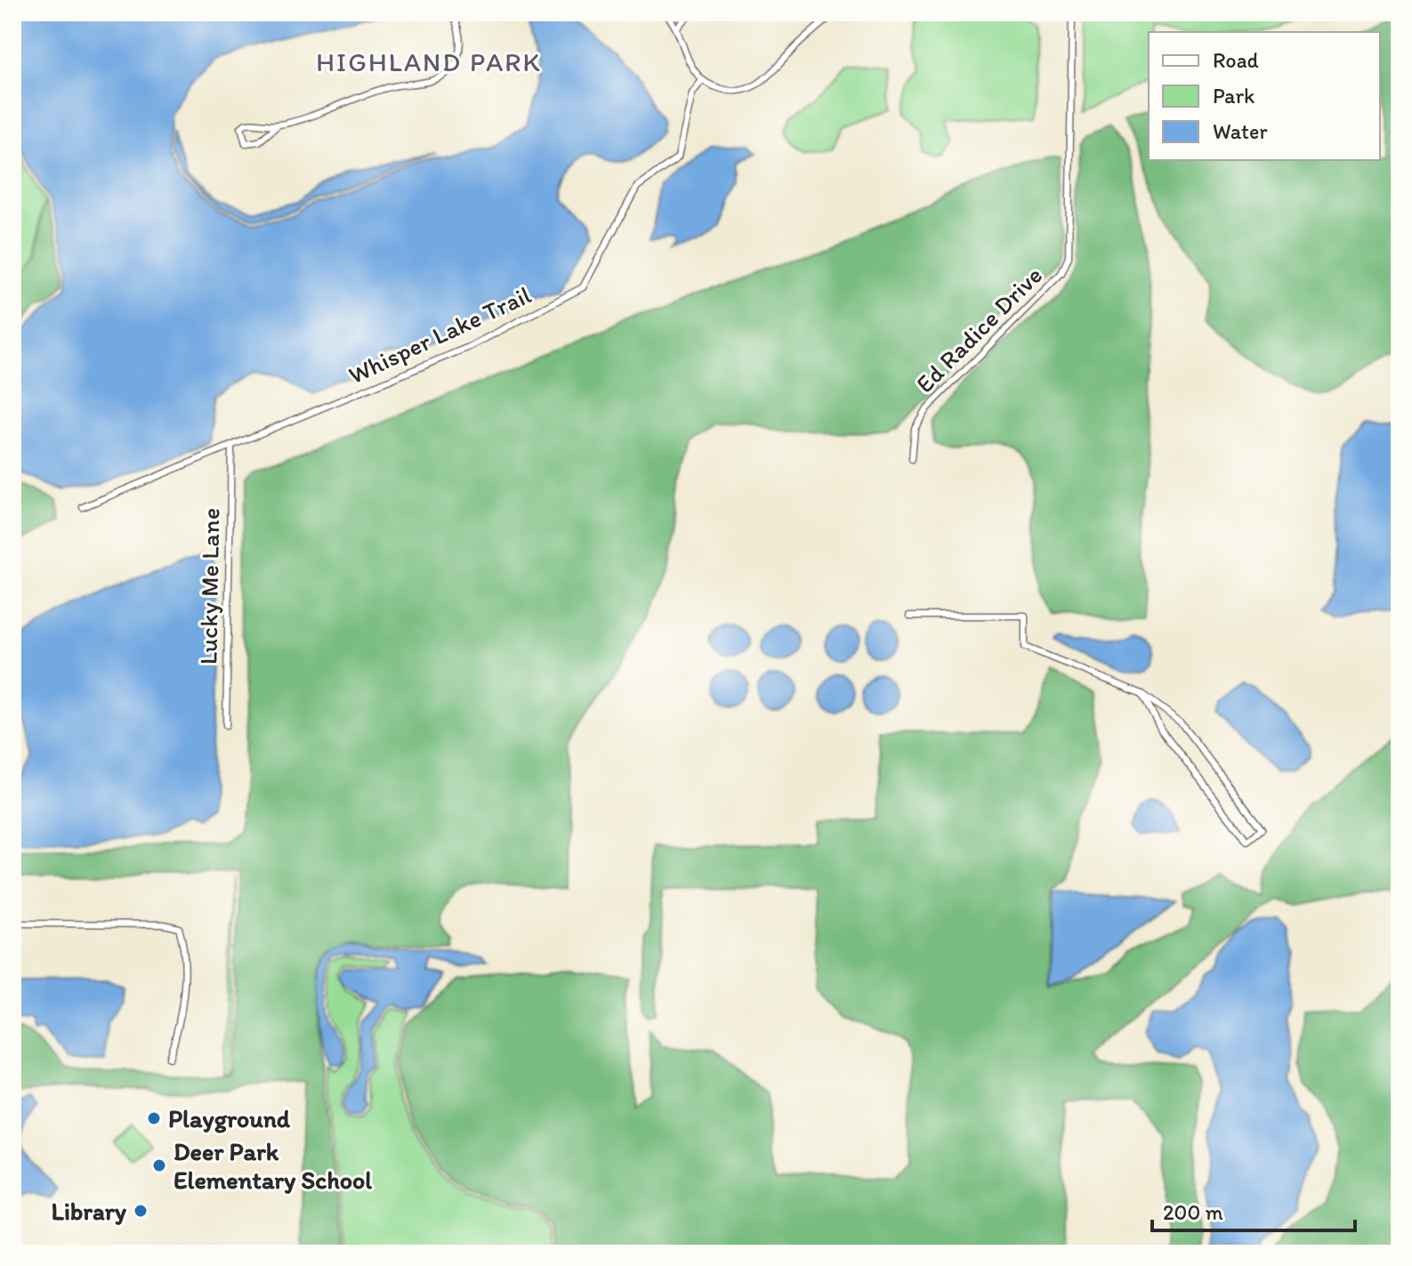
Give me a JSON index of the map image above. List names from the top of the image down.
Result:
{
  "streets": {
    "street": ["Ed Radice Drive", "Whisper Lake Trail", "Lucky Me Lane"]
  },
  "crossings": [
    ["Whisper Lake Trail", "Lucky Me Lane"]
  ],
  "districts": ["HIGHLAND PARK"],
  "places": ["Playground", "Deer Park Elementary School", "Library"],
  "legend": ["Road", "Park", "Water"],
  "scale_bar": "200 m"
}
